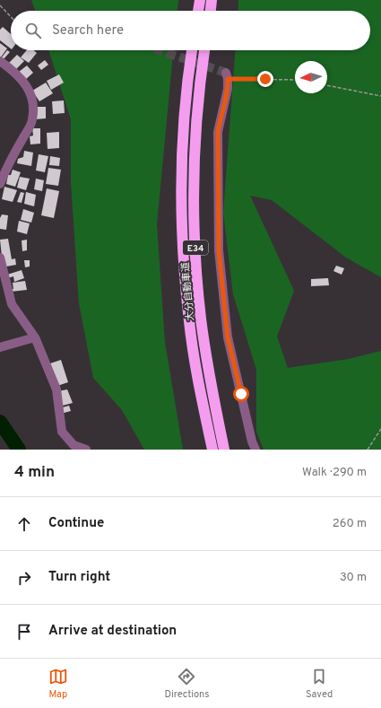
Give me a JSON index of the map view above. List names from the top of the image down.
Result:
{
  "streets": {
    "highway": ["E34", "大分自動車道"]
  },
  "north": "left",
  "page": {
    "search": "Search here",
    "heading": ["4 min", "Walk · 290 m"],
    "list": [
      ["Continue", "260 m"],
      ["Turn right", "30 m"],
      "Arrive at destination"
    ],
    "nav": ["Map", "Directions", "Saved"]
  }
}
